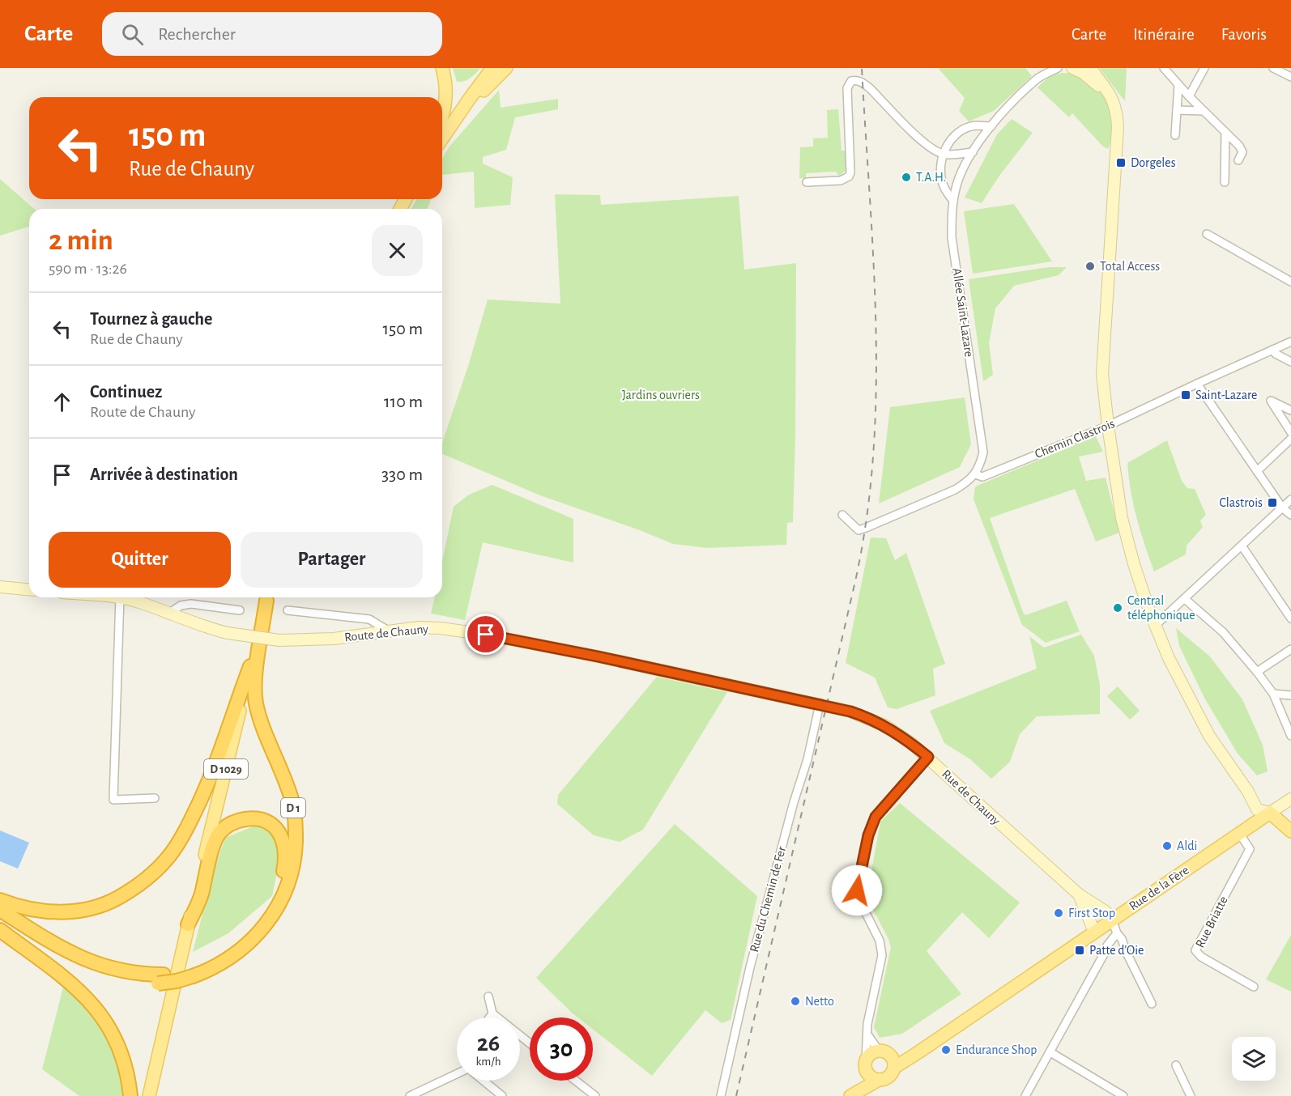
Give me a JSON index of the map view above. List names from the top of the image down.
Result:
{
  "streets": {
    "highway": ["D 1"],
    "main road": ["D 1029", "Rue de la Fère"],
    "street": [
      "Allée Saint-Lazare",
      "Chemin Clastrois",
      "Route de Chauny",
      "Rue de Chauny",
      "Rue du Chemin de Fer",
      "Rue Briatte"
    ]
  },
  "crossings": [
    ["Allée Saint-Lazare", "Chemin Clastrois"],
    ["Route de Chauny", "Rue de Chauny"],
    ["Route de Chauny", "Rue du Chemin de Fer"],
    ["D 1029", "D 1"],
    ["Rue de Chauny", "Rue de la Fère"],
    ["Rue de Chauny", "Rue du Chemin de Fer"],
    ["Rue de la Fère", "Rue Briatte"]
  ],
  "parks": ["Jardins ouvriers"],
  "places": {
    "transit": [
      "Dorgeles",
      "Saint-Lazare",
      "Clastrois",
      "Patte d'Oie"
    ],
    "other": [
      "T.A.H.",
      "Total Access",
      "Central téléphonique",
      "Aldi",
      "First Stop",
      "Netto",
      "Endurance Shop"
    ]
  },
  "page": {
    "header": "Carte",
    "search": "Rechercher",
    "nav": ["Carte", "Itinéraire", "Favoris"],
    "turn": ["150 m", "Rue de Chauny"],
    "heading": ["2 min", "590 m · 13:26"],
    "list": [
      {
        "name": "Tournez à gauche",
        "note": "Rue de Chauny",
        "value": "150 m"
      },
      {
        "name": "Continuez",
        "note": "Route de Chauny",
        "value": "110 m"
      },
      {
        "name": "Arrivée à destination",
        "value": "330 m"
      }
    ],
    "buttons": ["Quitter", "Partager"],
    "speed": "26 km/h",
    "limit": "30"
  }
}
